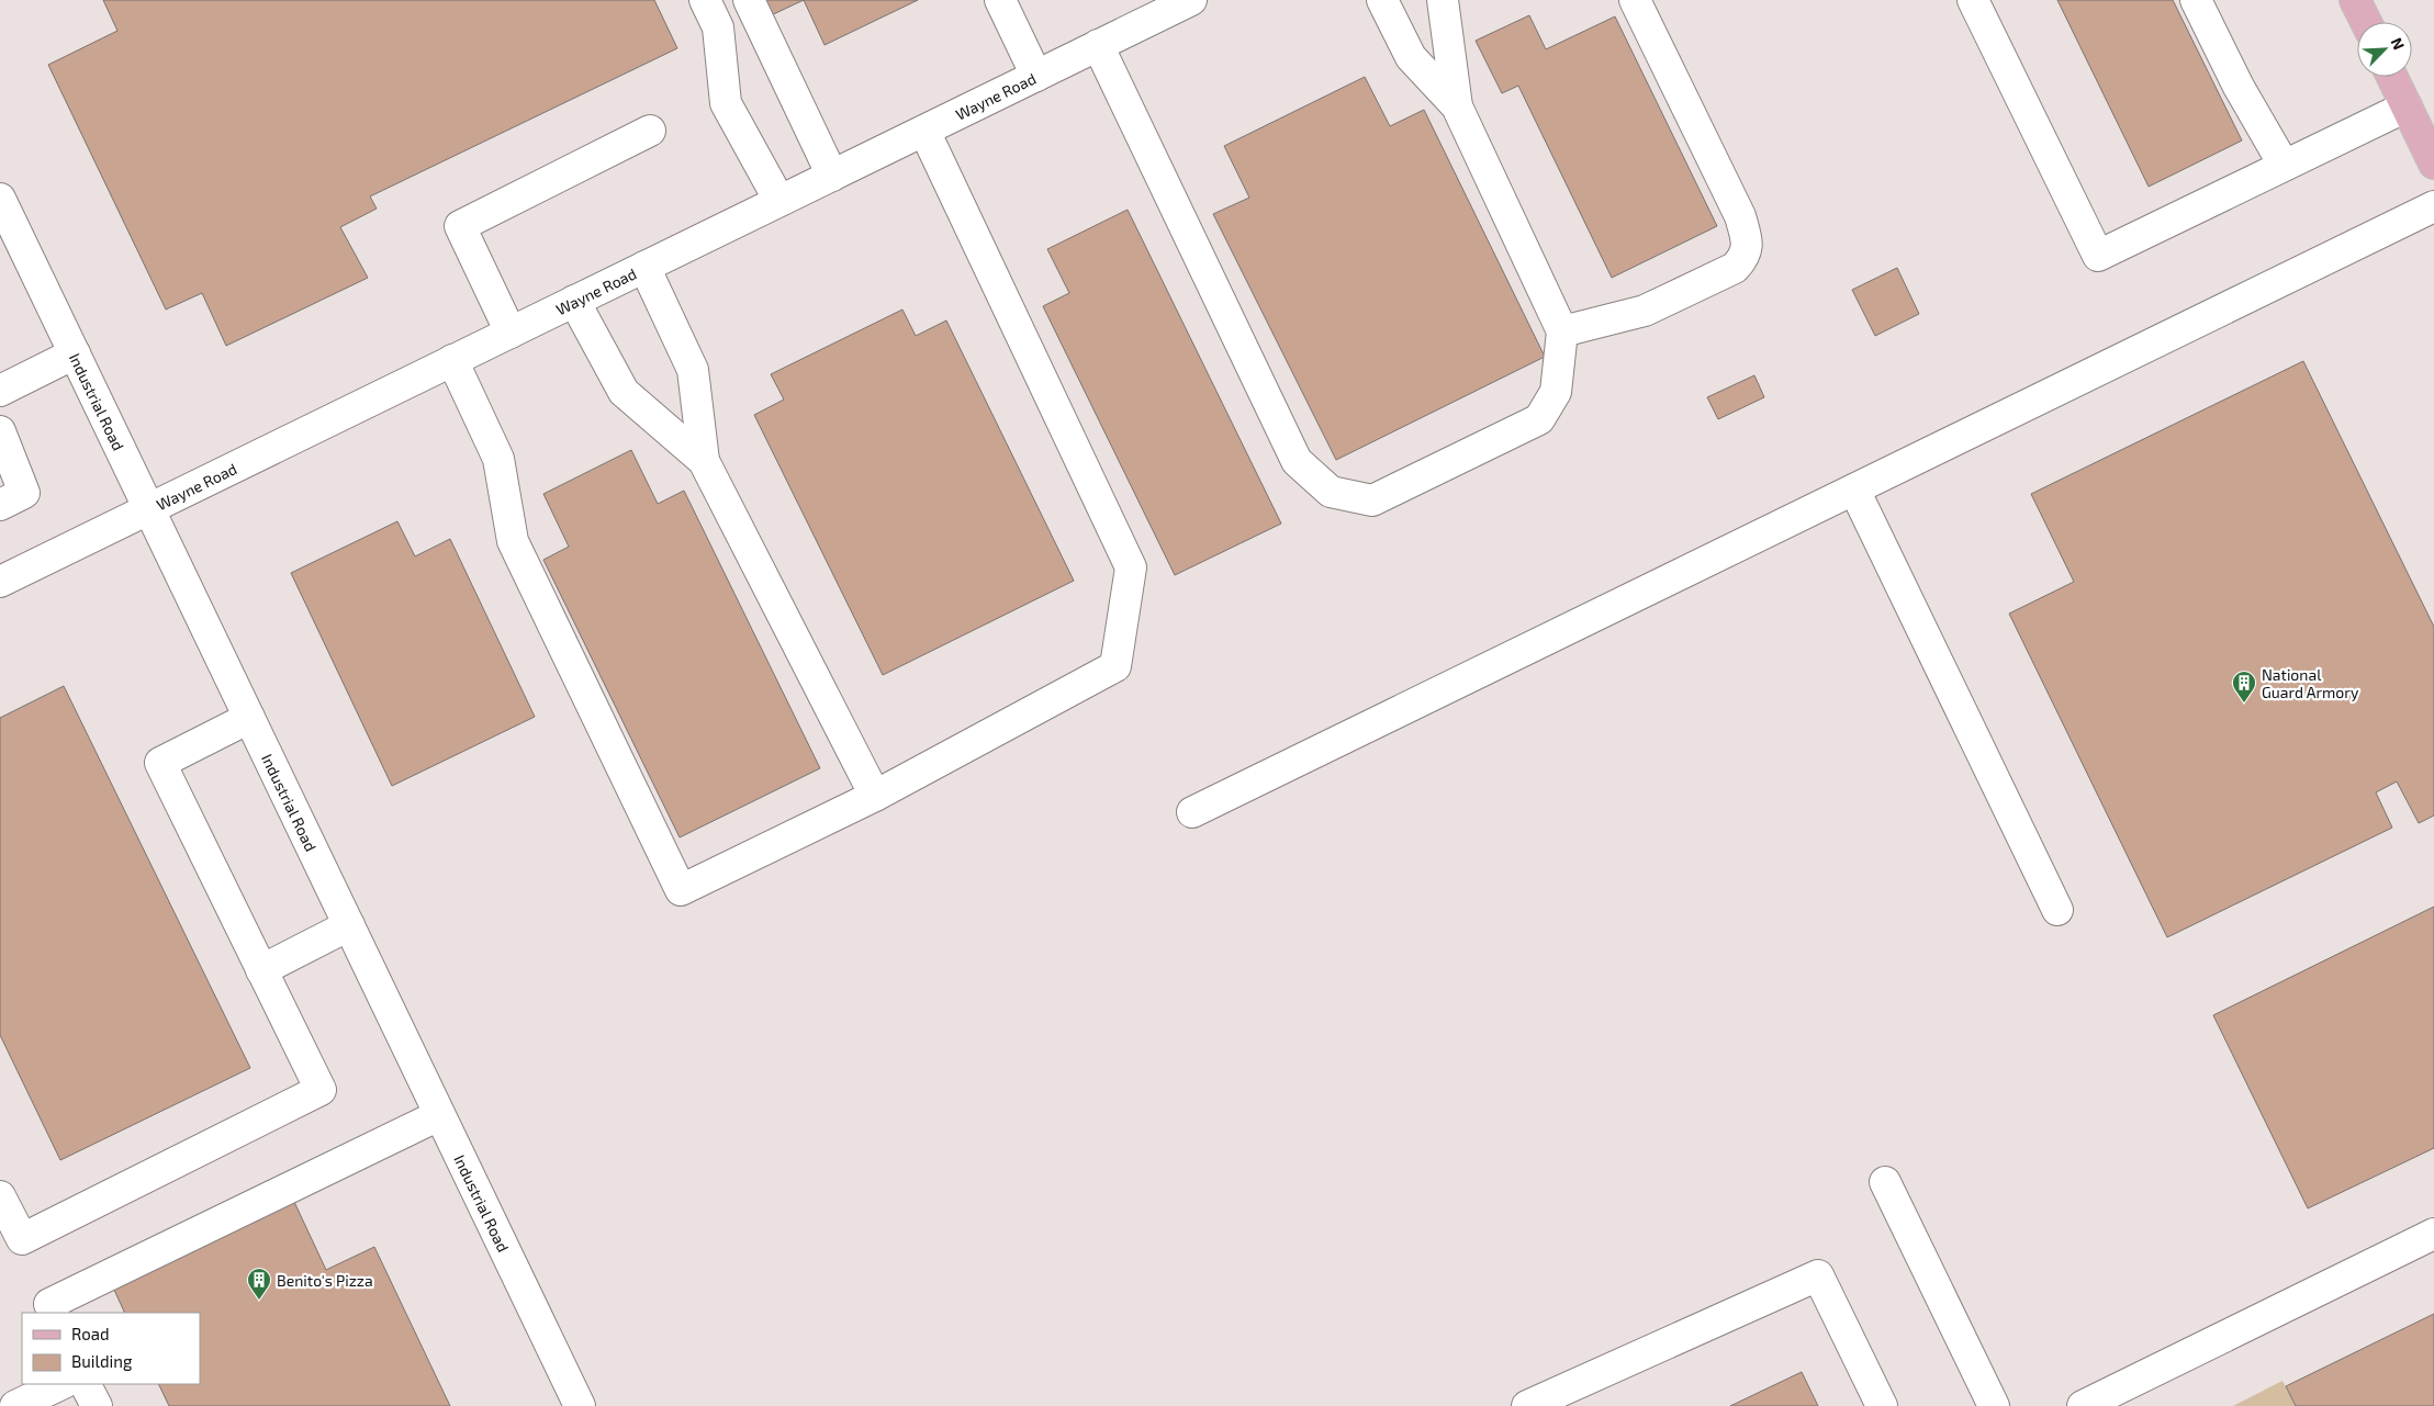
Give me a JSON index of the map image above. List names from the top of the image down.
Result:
{
  "streets": {
    "street": ["Wayne Road", "Industrial Road"]
  },
  "crossings": [
    ["Wayne Road", "Industrial Road"]
  ],
  "places": {
    "building": ["National Guard Armory", "Benito's Pizza"]
  },
  "legend": ["Road", "Building"],
  "north": "top right"
}
